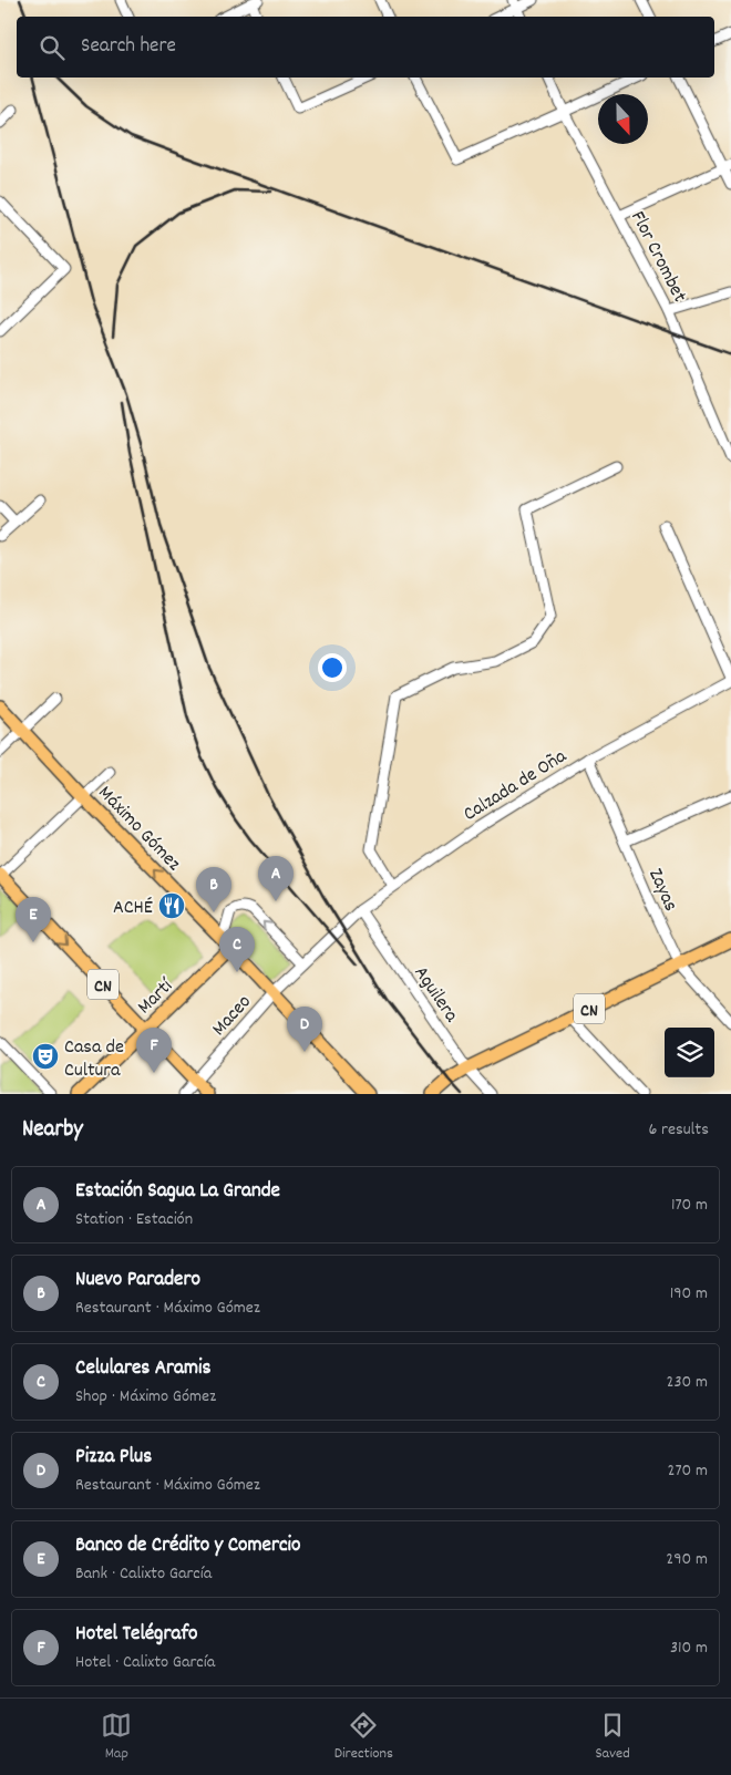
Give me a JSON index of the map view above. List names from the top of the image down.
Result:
{
  "streets": {
    "main road": ["Máximo Gómez", "CN", "Martí"],
    "street": [
      "Flor Crombet",
      "Calzada de Oña",
      "Zayas",
      "Aguilera",
      "Maceo"
    ]
  },
  "crossings": [
    ["Calzada de Oña", "Zayas"],
    ["Calzada de Oña", "Aguilera"],
    ["Calzada de Oña", "Maceo"],
    ["Máximo Gómez", "Martí"],
    ["Máximo Gómez", "Maceo"],
    ["Zayas", "CN"],
    ["CN", "Aguilera"],
    ["CN", "Martí"],
    ["CN", "Maceo"]
  ],
  "places": {
    "restaurant": ["ACHÉ"],
    "theatre": ["Casa de Cultura"]
  },
  "north": "bottom",
  "page": {
    "search": "Search here",
    "pins": [
      "A",
      "B",
      "E",
      "C",
      "D",
      "F"
    ],
    "heading": ["Nearby", "6 results"],
    "list": [
      {
        "mark": "A",
        "name": "Estación Sagua La Grande",
        "note": "Station · Estación",
        "value": "170 m"
      },
      {
        "mark": "B",
        "name": "Nuevo Paradero",
        "note": "Restaurant · Máximo Gómez",
        "value": "190 m"
      },
      {
        "mark": "C",
        "name": "Celulares Aramis",
        "note": "Shop · Máximo Gómez",
        "value": "230 m"
      },
      {
        "mark": "D",
        "name": "Pizza Plus",
        "note": "Restaurant · Máximo Gómez",
        "value": "270 m"
      },
      {
        "mark": "E",
        "name": "Banco de Crédito y Comercio",
        "note": "Bank · Calixto García",
        "value": "290 m"
      },
      {
        "mark": "F",
        "name": "Hotel Telégrafo",
        "note": "Hotel · Calixto García",
        "value": "310 m"
      }
    ],
    "nav": ["Map", "Directions", "Saved"]
  }
}
